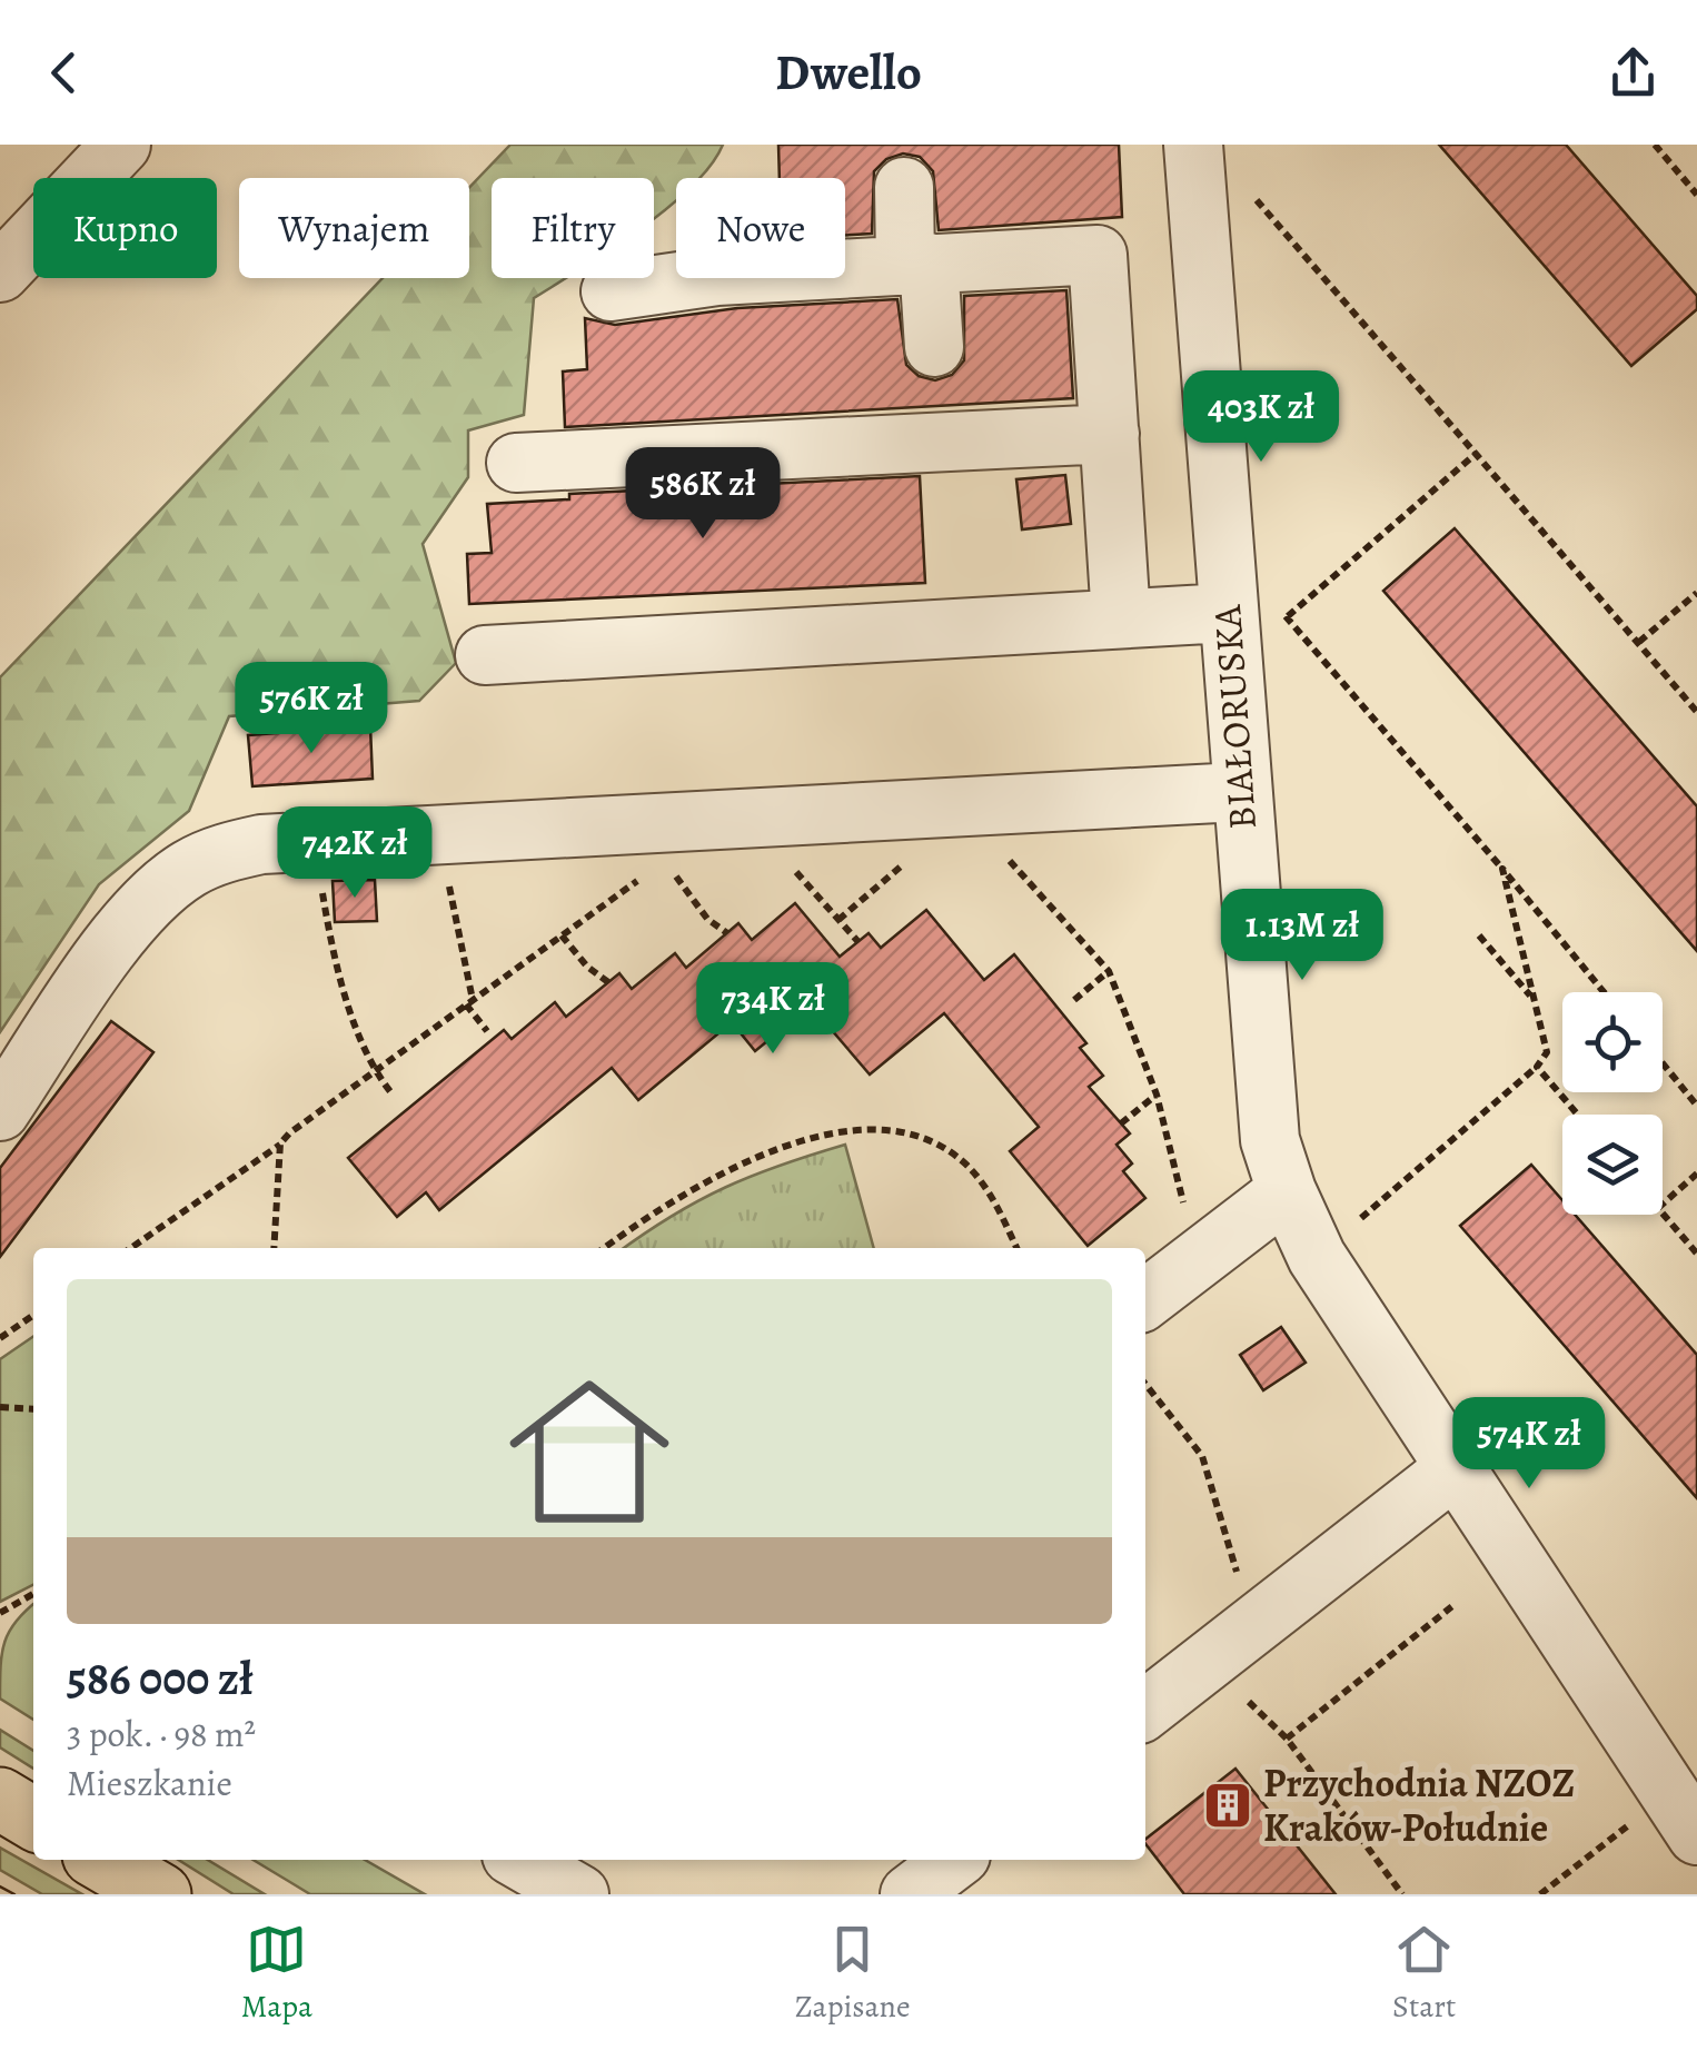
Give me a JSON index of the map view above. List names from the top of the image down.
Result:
{
  "streets": {
    "street": ["BIAŁORUSKA"]
  },
  "places": {
    "building": ["Przychodnia NZOZ Kraków-Południe"]
  },
  "page": {
    "header": "Dwello",
    "chip": [
      "Kupno",
      "Wynajem",
      "Filtry",
      "Nowe"
    ],
    "price": [
      "403K zł",
      "586K zł",
      "576K zł",
      "742K zł",
      "1.13M zł",
      "734K zł",
      "574K zł"
    ],
    "list": [
      {
        "name": "586 000 zł",
        "note": "3 pok. · 98 m² · Mieszkanie"
      }
    ],
    "tabs": ["Mapa", "Zapisane", "Start"]
  }
}
